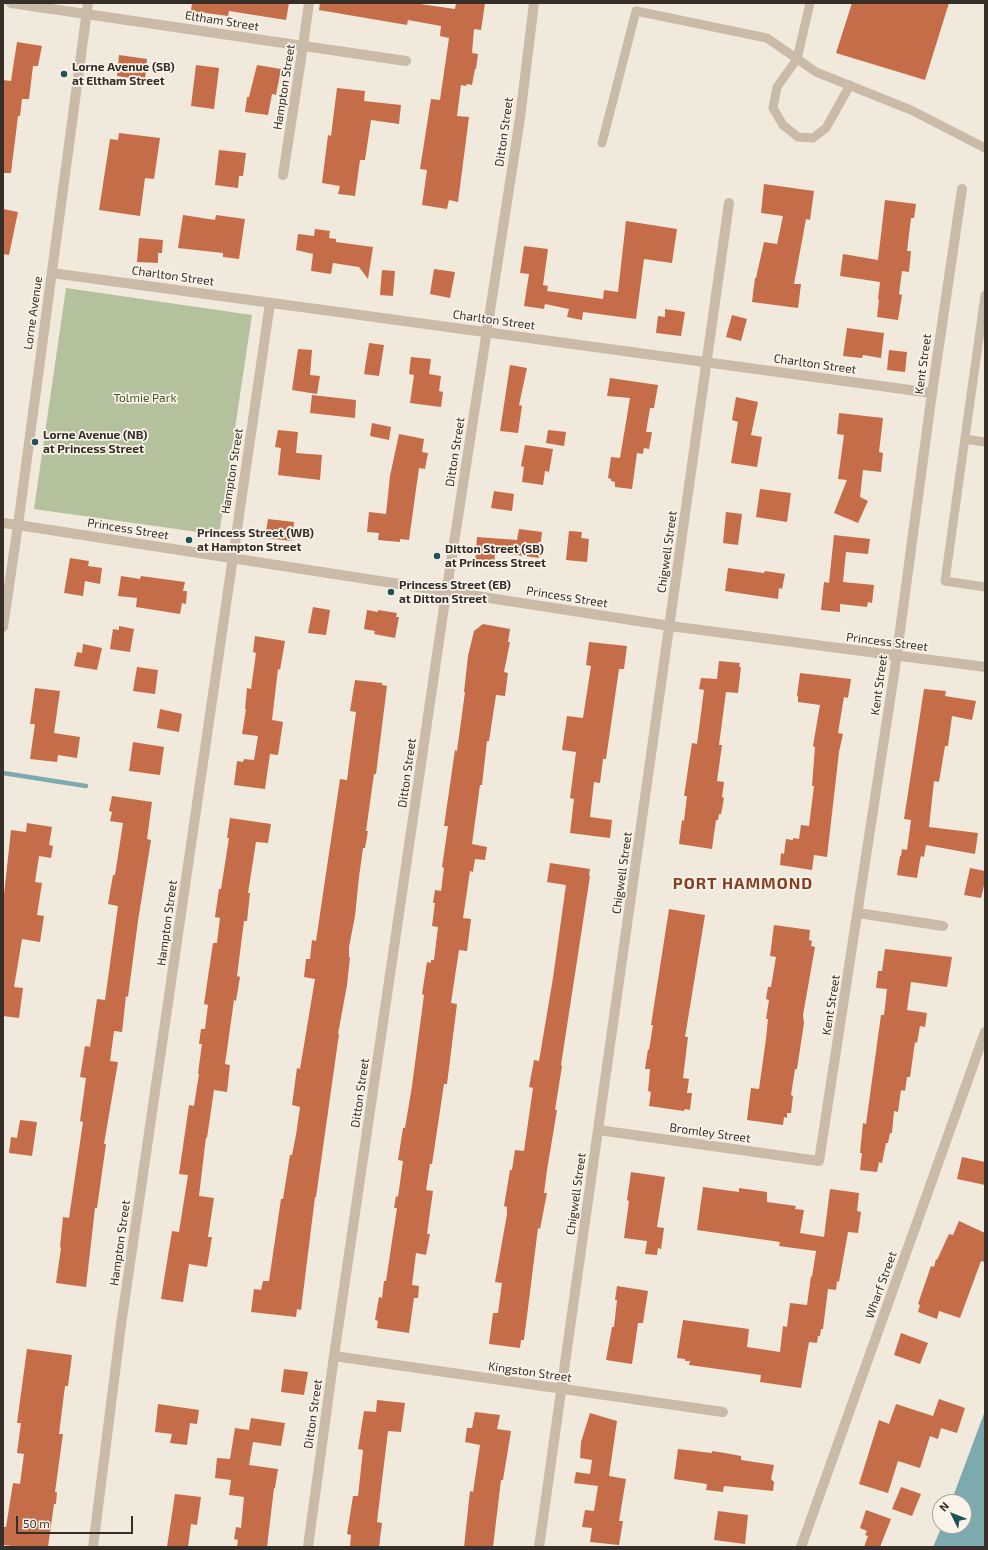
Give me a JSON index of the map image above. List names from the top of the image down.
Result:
{
  "streets": {
    "street": [
      "Eltham Street",
      "Hampton Street",
      "Ditton Street",
      "Charlton Street",
      "Lorne Avenue",
      "Kent Street",
      "Princess Street",
      "Chigwell Street",
      "Bromley Street",
      "Wharf Street",
      "Kingston Street"
    ]
  },
  "crossings": [
    ["Eltham Street", "Hampton Street"],
    ["Eltham Street", "Lorne Avenue"],
    ["Hampton Street", "Charlton Street"],
    ["Hampton Street", "Princess Street"],
    ["Ditton Street", "Charlton Street"],
    ["Ditton Street", "Princess Street"],
    ["Ditton Street", "Kingston Street"],
    ["Charlton Street", "Lorne Avenue"],
    ["Charlton Street", "Kent Street"],
    ["Charlton Street", "Chigwell Street"],
    ["Lorne Avenue", "Princess Street"],
    ["Kent Street", "Princess Street"],
    ["Kent Street", "Bromley Street"],
    ["Princess Street", "Chigwell Street"],
    ["Chigwell Street", "Bromley Street"],
    ["Chigwell Street", "Kingston Street"]
  ],
  "districts": ["PORT HAMMOND"],
  "parks": ["Tolmie Park"],
  "places": [
    "Lorne Avenue (SB) at Eltham Street",
    "Lorne Avenue (NB) at Princess Street",
    "Princess Street (WB) at Hampton Street",
    "Ditton Street (SB) at Princess Street",
    "Princess Street (EB) at Ditton Street"
  ],
  "scale_bar": "50 m",
  "north": "top left"
}
